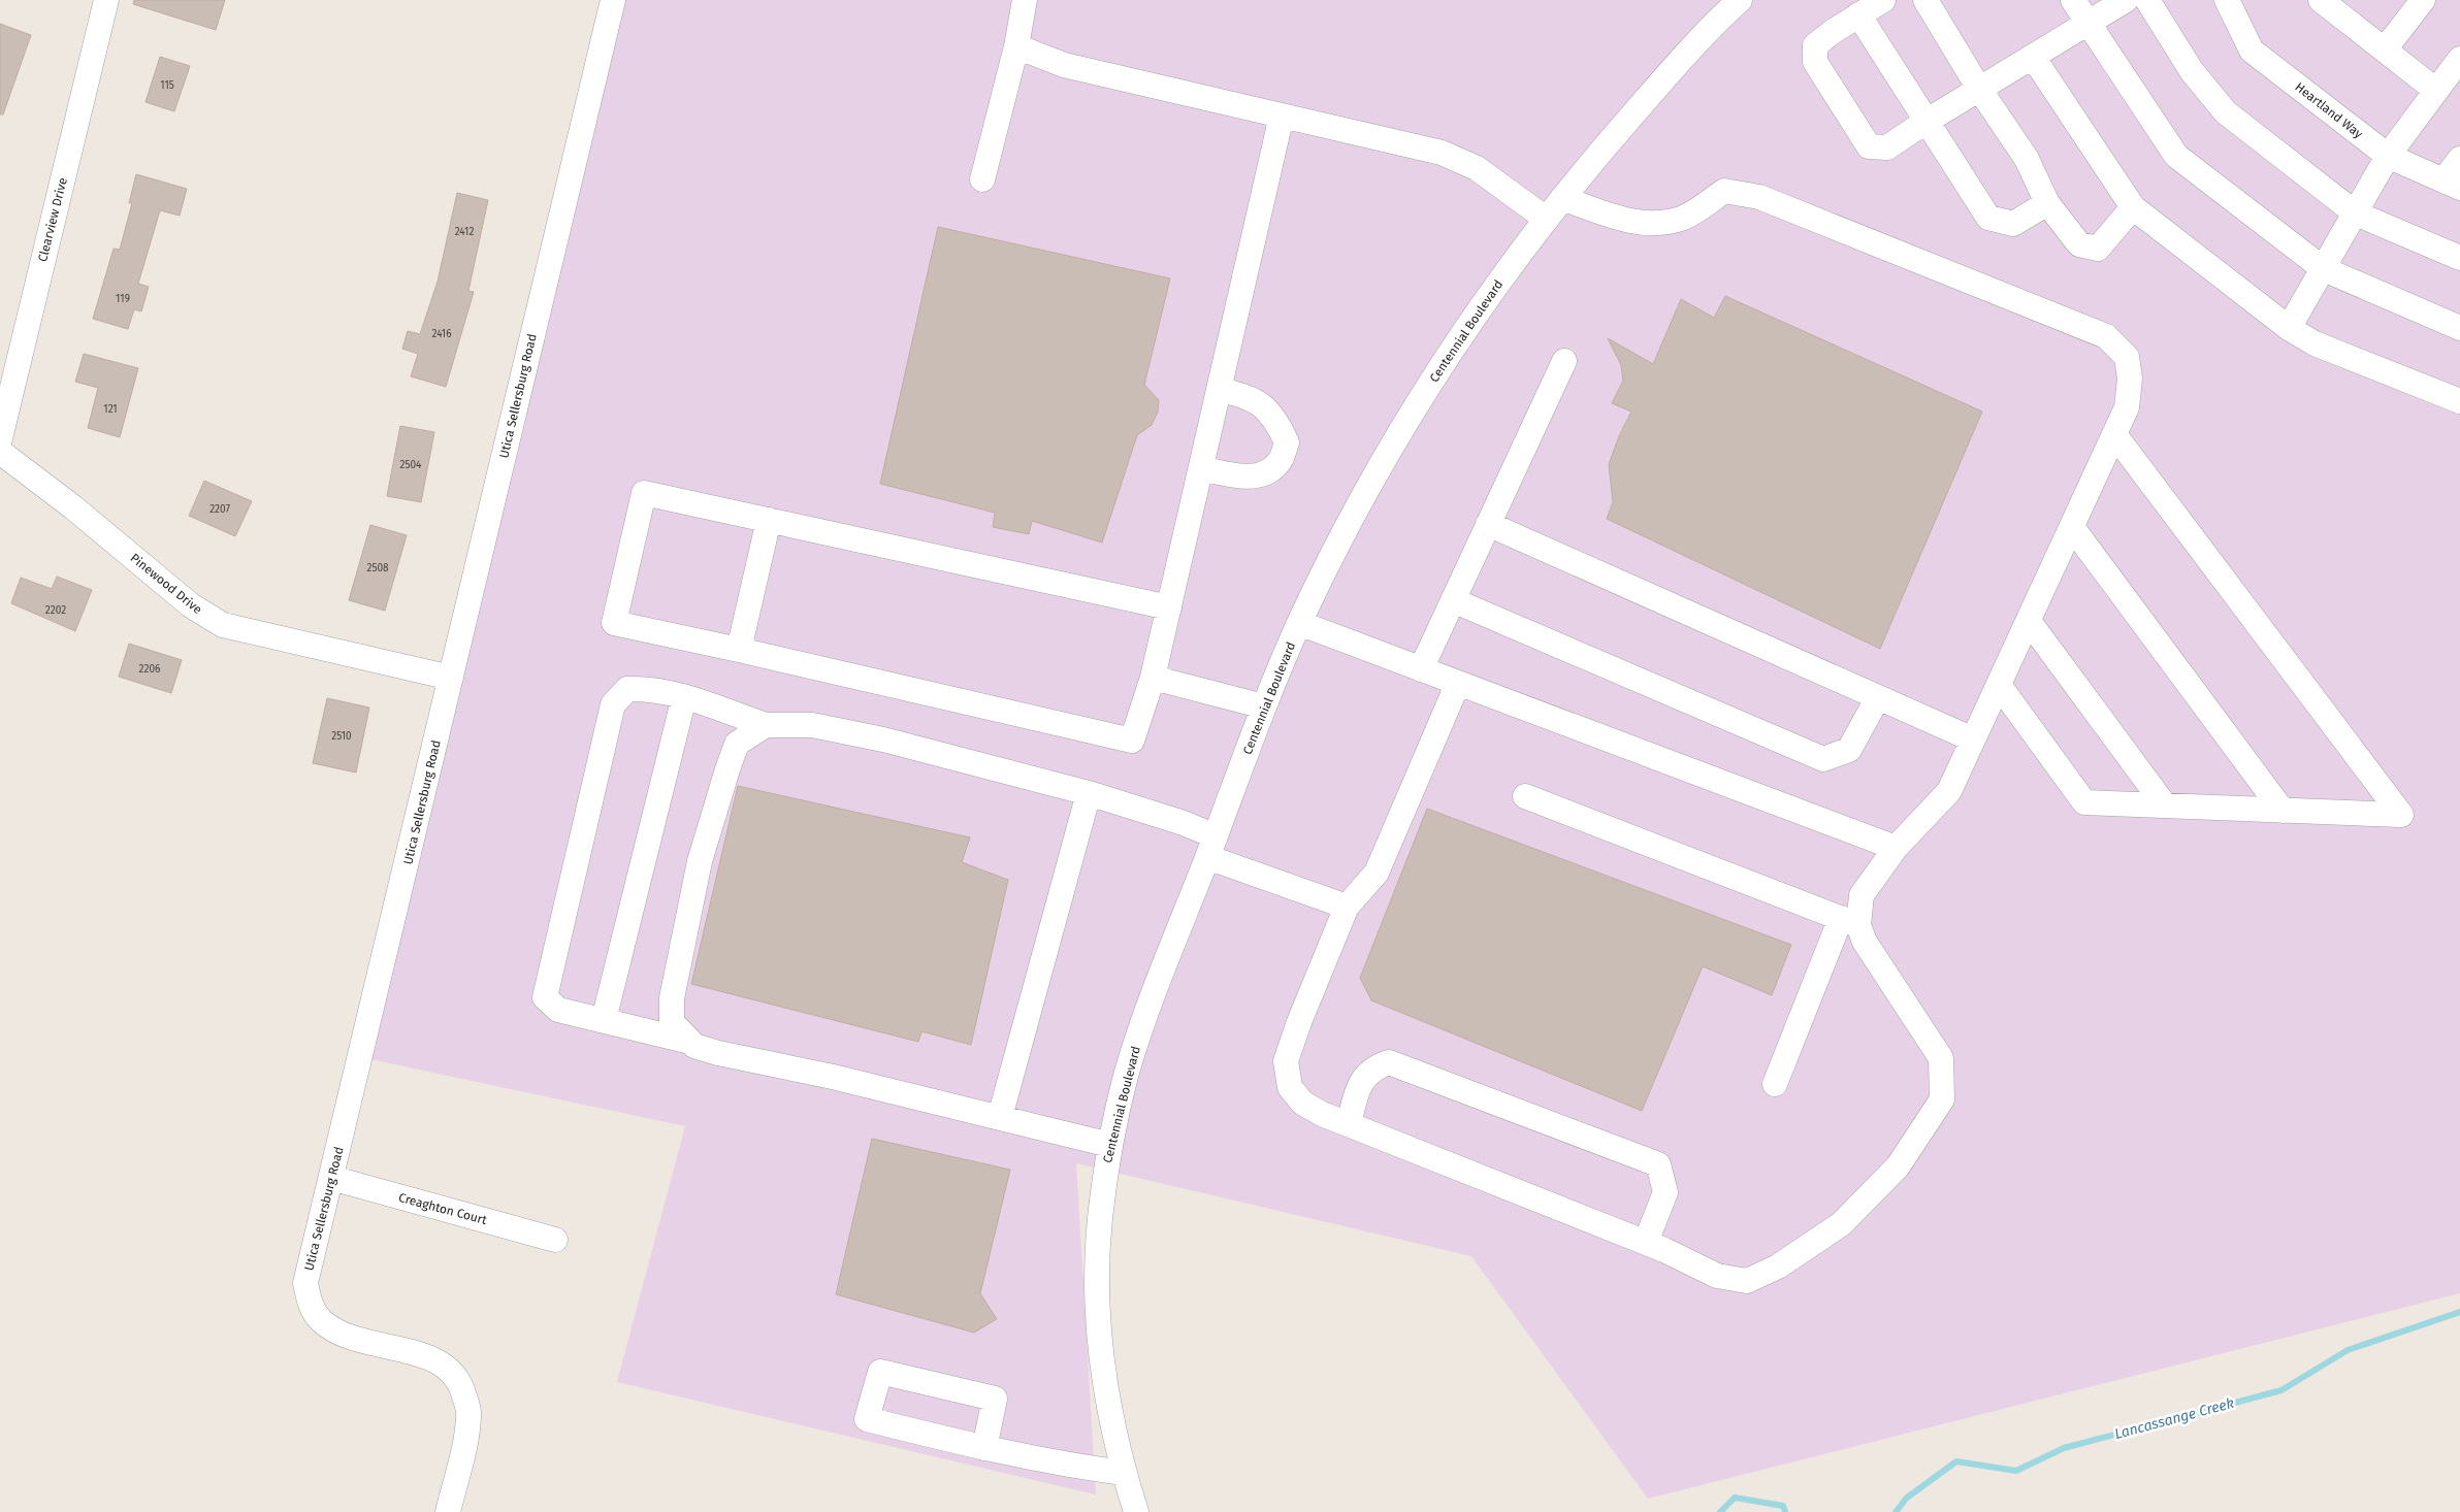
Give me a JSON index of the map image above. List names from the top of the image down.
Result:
{
  "streets": {
    "street": [
      "Heartland Way",
      "Clearview Drive",
      "Centennial Boulevard",
      "Utica Sellersburg Road",
      "Pinewood Drive",
      "Creaghton Court"
    ]
  },
  "crossings": [
    ["Utica Sellersburg Road", "Pinewood Drive"],
    ["Utica Sellersburg Road", "Creaghton Court"]
  ],
  "water": ["Lancassange Creek"],
  "house_numbers": [
    "115",
    "2412",
    "119",
    "2416",
    "121",
    "2504",
    "2207",
    "2508",
    "2202",
    "2206",
    "2510"
  ]
}
